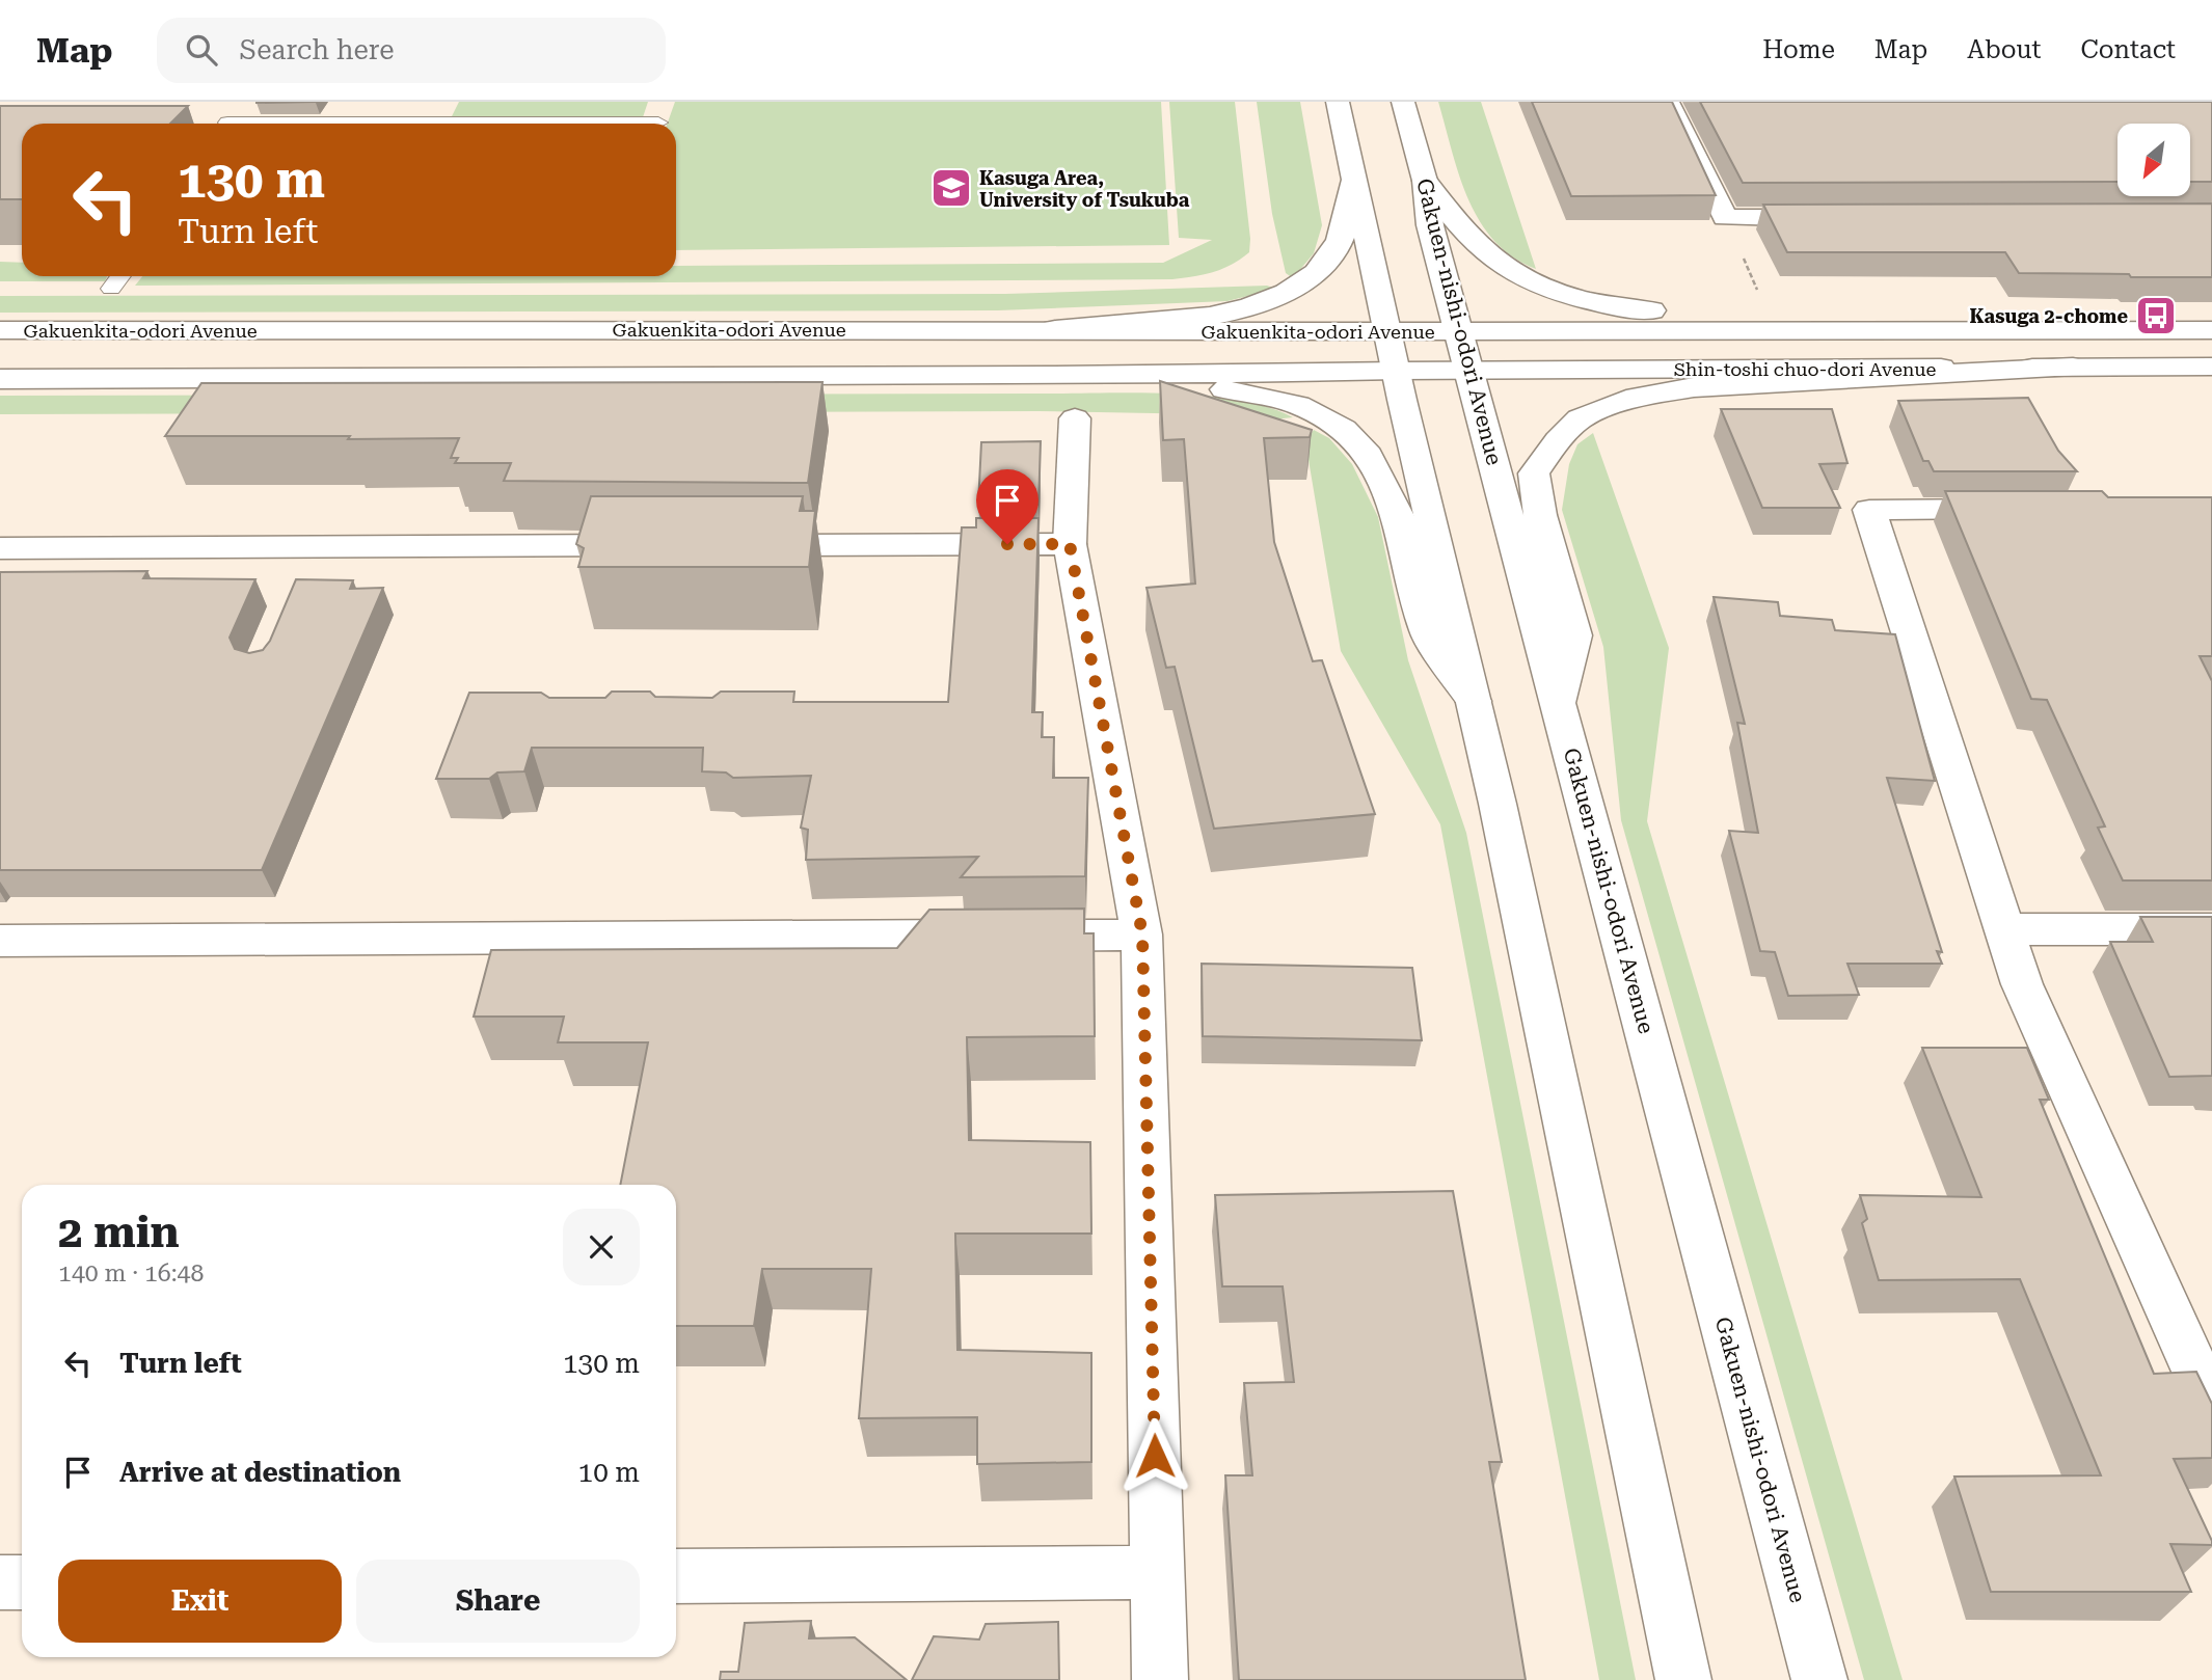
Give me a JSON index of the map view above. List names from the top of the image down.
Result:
{
  "streets": {
    "main road": ["Gakuen-nishi-odori Avenue", "Gakuenkita-odori Avenue", "Shin-toshi chuo-dori Avenue"]
  },
  "crossings": [
    ["Gakuen-nishi-odori Avenue", "Gakuenkita-odori Avenue"],
    ["Gakuen-nishi-odori Avenue", "Shin-toshi chuo-dori Avenue"],
    ["Gakuenkita-odori Avenue", "Shin-toshi chuo-dori Avenue"]
  ],
  "places": {
    "school or university": ["Kasuga Area, University of Tsukuba"],
    "bus stop": ["Kasuga 2-chome"]
  },
  "north": "bottom left",
  "page": {
    "header": "Map",
    "search": "Search here",
    "nav": [
      "Home",
      "Map",
      "About",
      "Contact"
    ],
    "turn": ["130 m", "Turn left"],
    "heading": ["2 min", "140 m · 16:48"],
    "list": [
      {
        "name": "Turn left",
        "value": "130 m"
      },
      {
        "name": "Arrive at destination",
        "value": "10 m"
      }
    ],
    "buttons": ["Exit", "Share"]
  }
}
